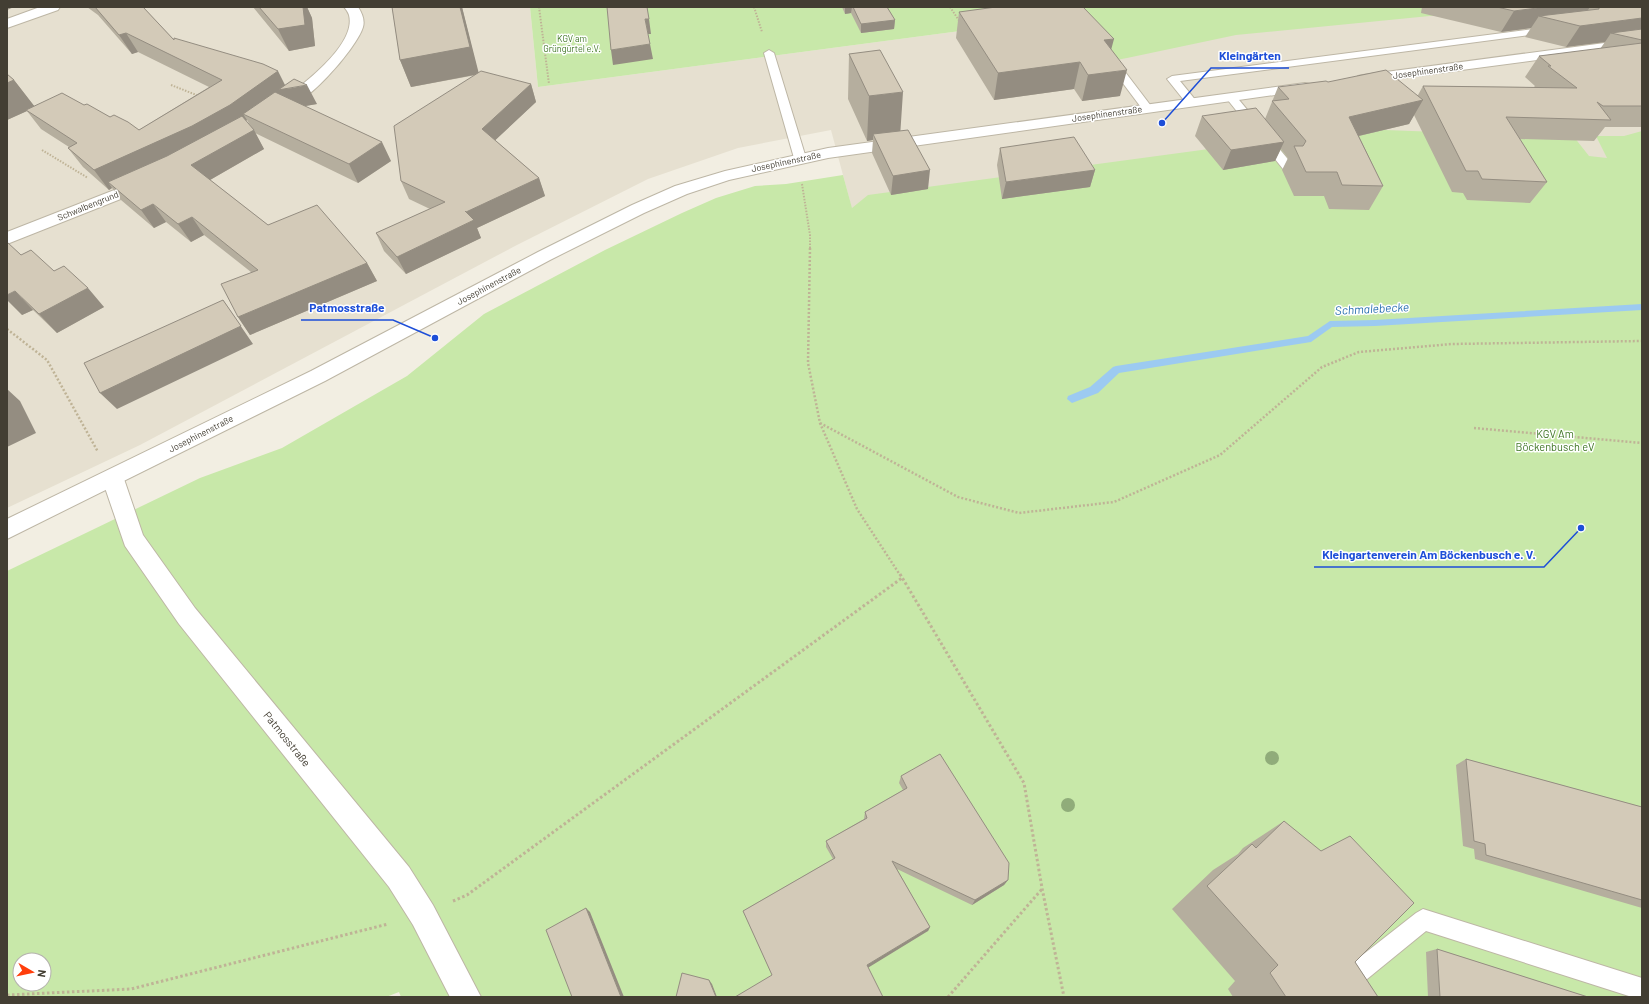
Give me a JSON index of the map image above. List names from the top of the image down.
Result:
{
  "streets": {
    "street": ["Josephinenstraße", "Schwalbengrund", "Patmosstraße"]
  },
  "crossings": [
    ["Josephinenstraße", "Patmosstraße"]
  ],
  "water": ["Schmalebecke"],
  "parks": ["KGV am Grüngürtel e.V.", "KGV Am Böckenbusch eV"],
  "places": ["Kleingärten", "Patmosstraße", "Kleingartenverein Am Böckenbusch e. V."],
  "north": "right"
}
